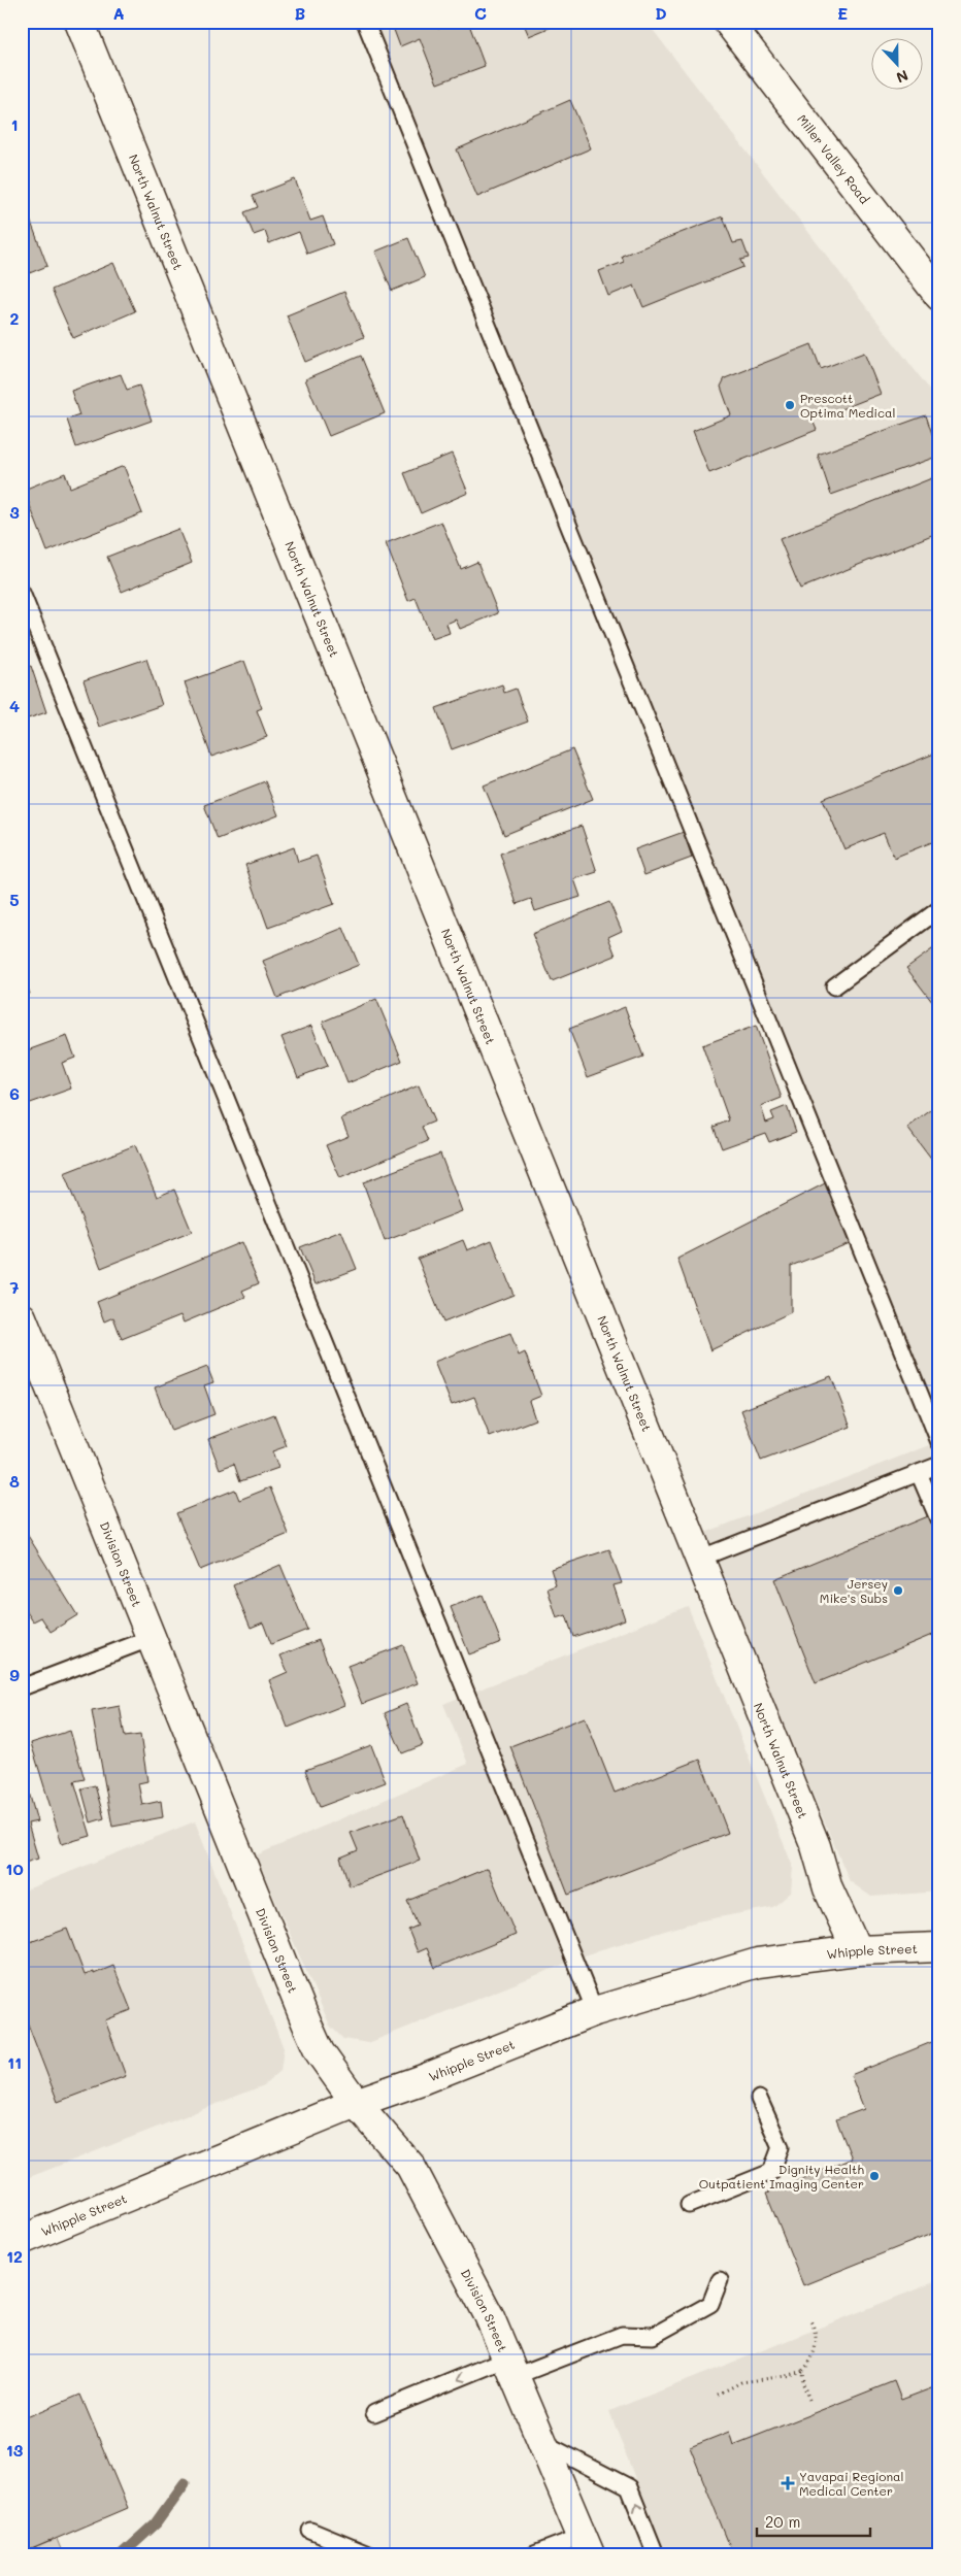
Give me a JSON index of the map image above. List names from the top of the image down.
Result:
{
  "streets": {
    "street": [
      "Miller Valley Road",
      "North Walnut Street",
      "Division Street",
      "Whipple Street"
    ]
  },
  "crossings": [
    ["North Walnut Street", "Whipple Street"],
    ["Division Street", "Whipple Street"]
  ],
  "places": {
    "other": ["Prescott Optima Medical", "Jersey Mike's Subs", "Dignity Health Outpatient Imaging Center"],
    "health": ["Yavapai Regional Medical Center"]
  },
  "scale_bar": "20 m",
  "north": "bottom",
  "grid": {
    "columns": [
      "A",
      "B",
      "C",
      "D",
      "E"
    ],
    "rows": [
      "1",
      "2",
      "3",
      "4",
      "5",
      "6",
      "7",
      "8",
      "9",
      "10",
      "11",
      "12",
      "13"
    ]
  }
}
